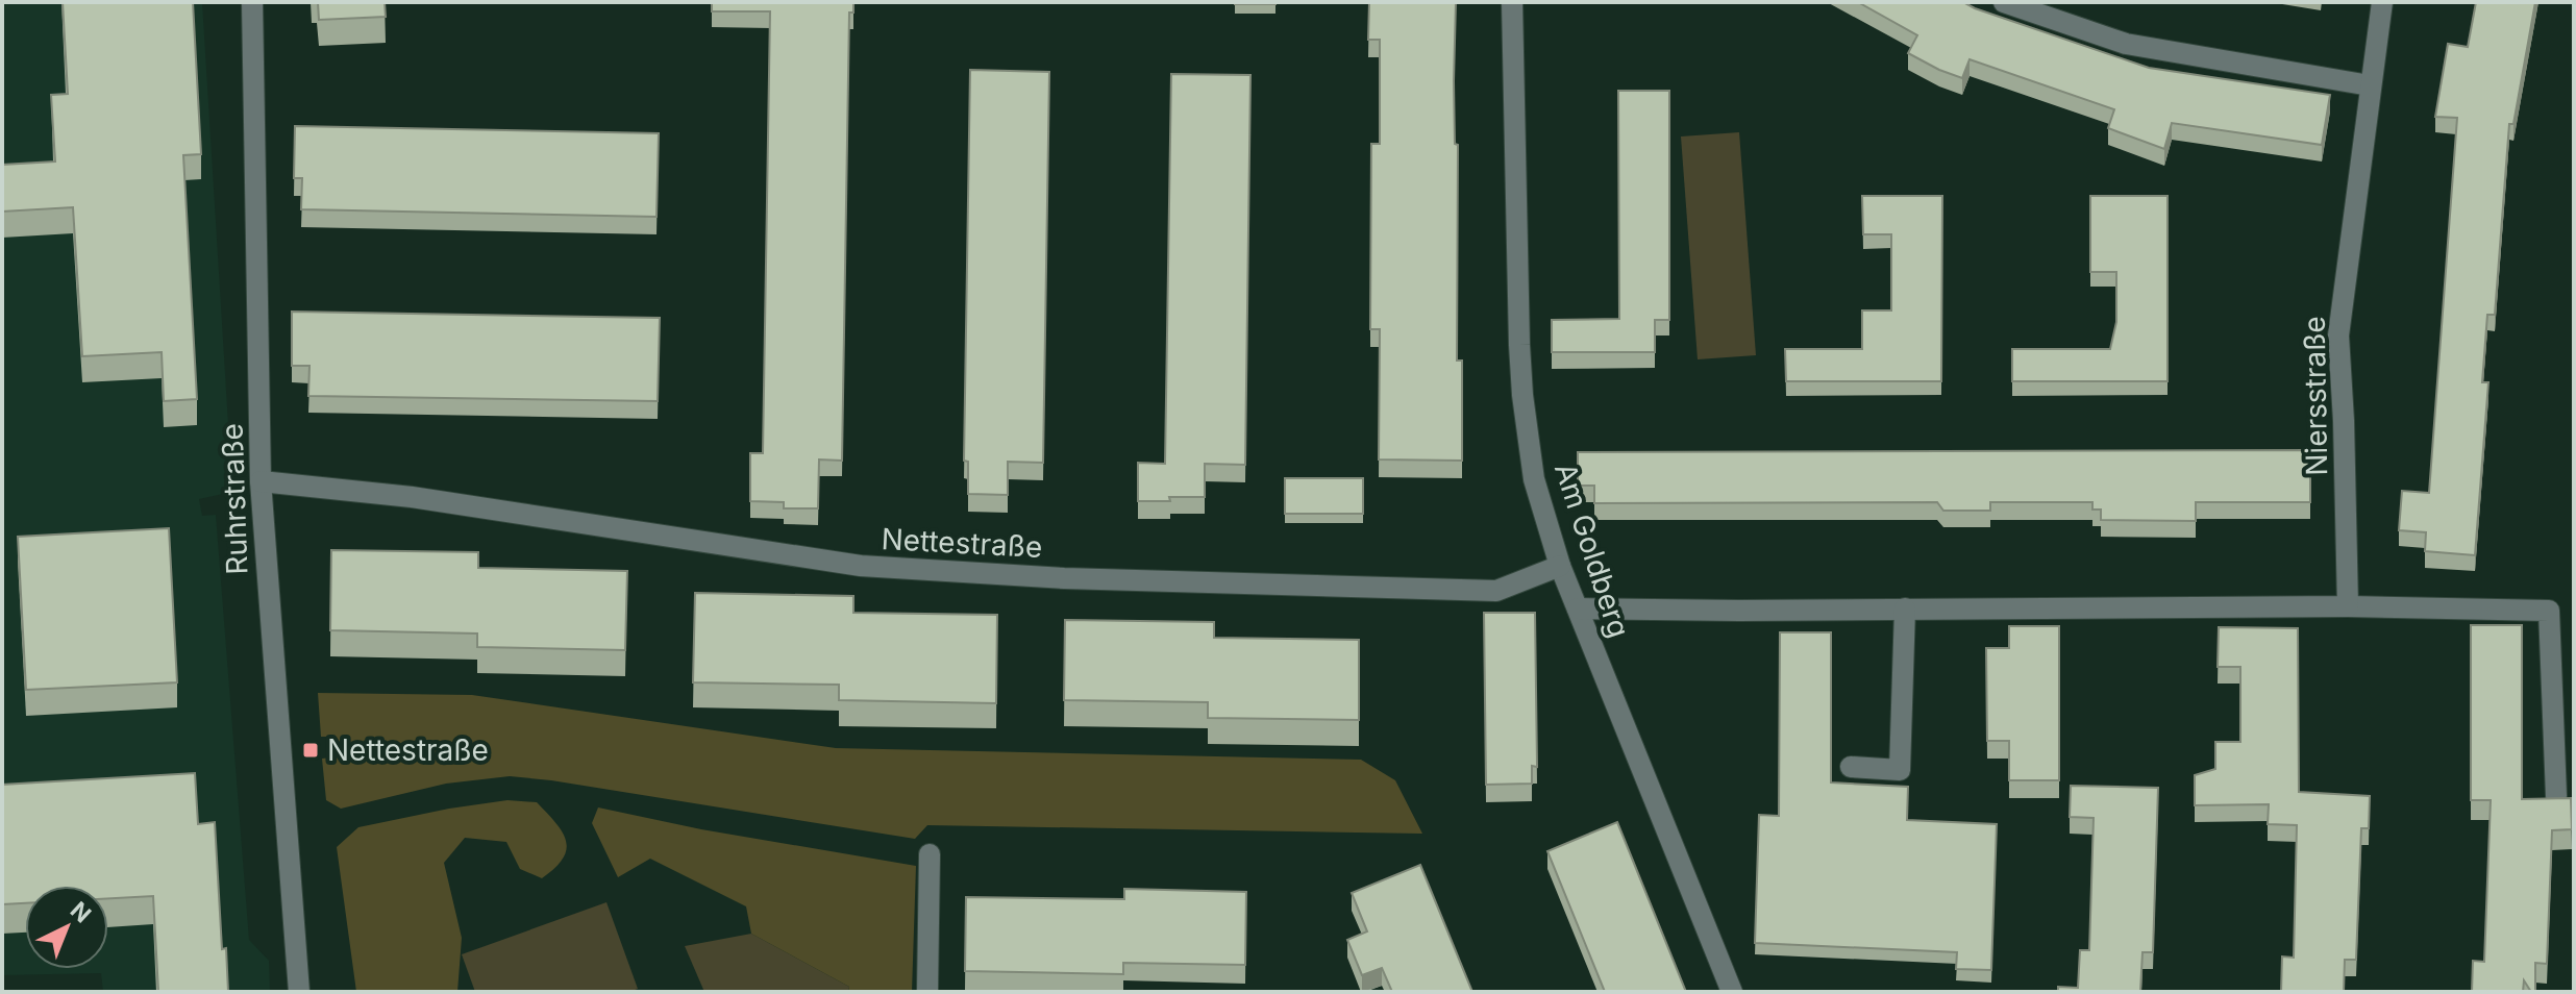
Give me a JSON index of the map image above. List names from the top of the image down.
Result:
{
  "streets": {
    "street": [
      "Niersstraße",
      "Ruhrstraße",
      "Nettestraße",
      "Am Goldberg"
    ]
  },
  "crossings": [
    ["Ruhrstraße", "Nettestraße"],
    ["Nettestraße", "Am Goldberg"]
  ],
  "places": {
    "transit": ["Nettestraße"]
  },
  "north": "top right"
}
